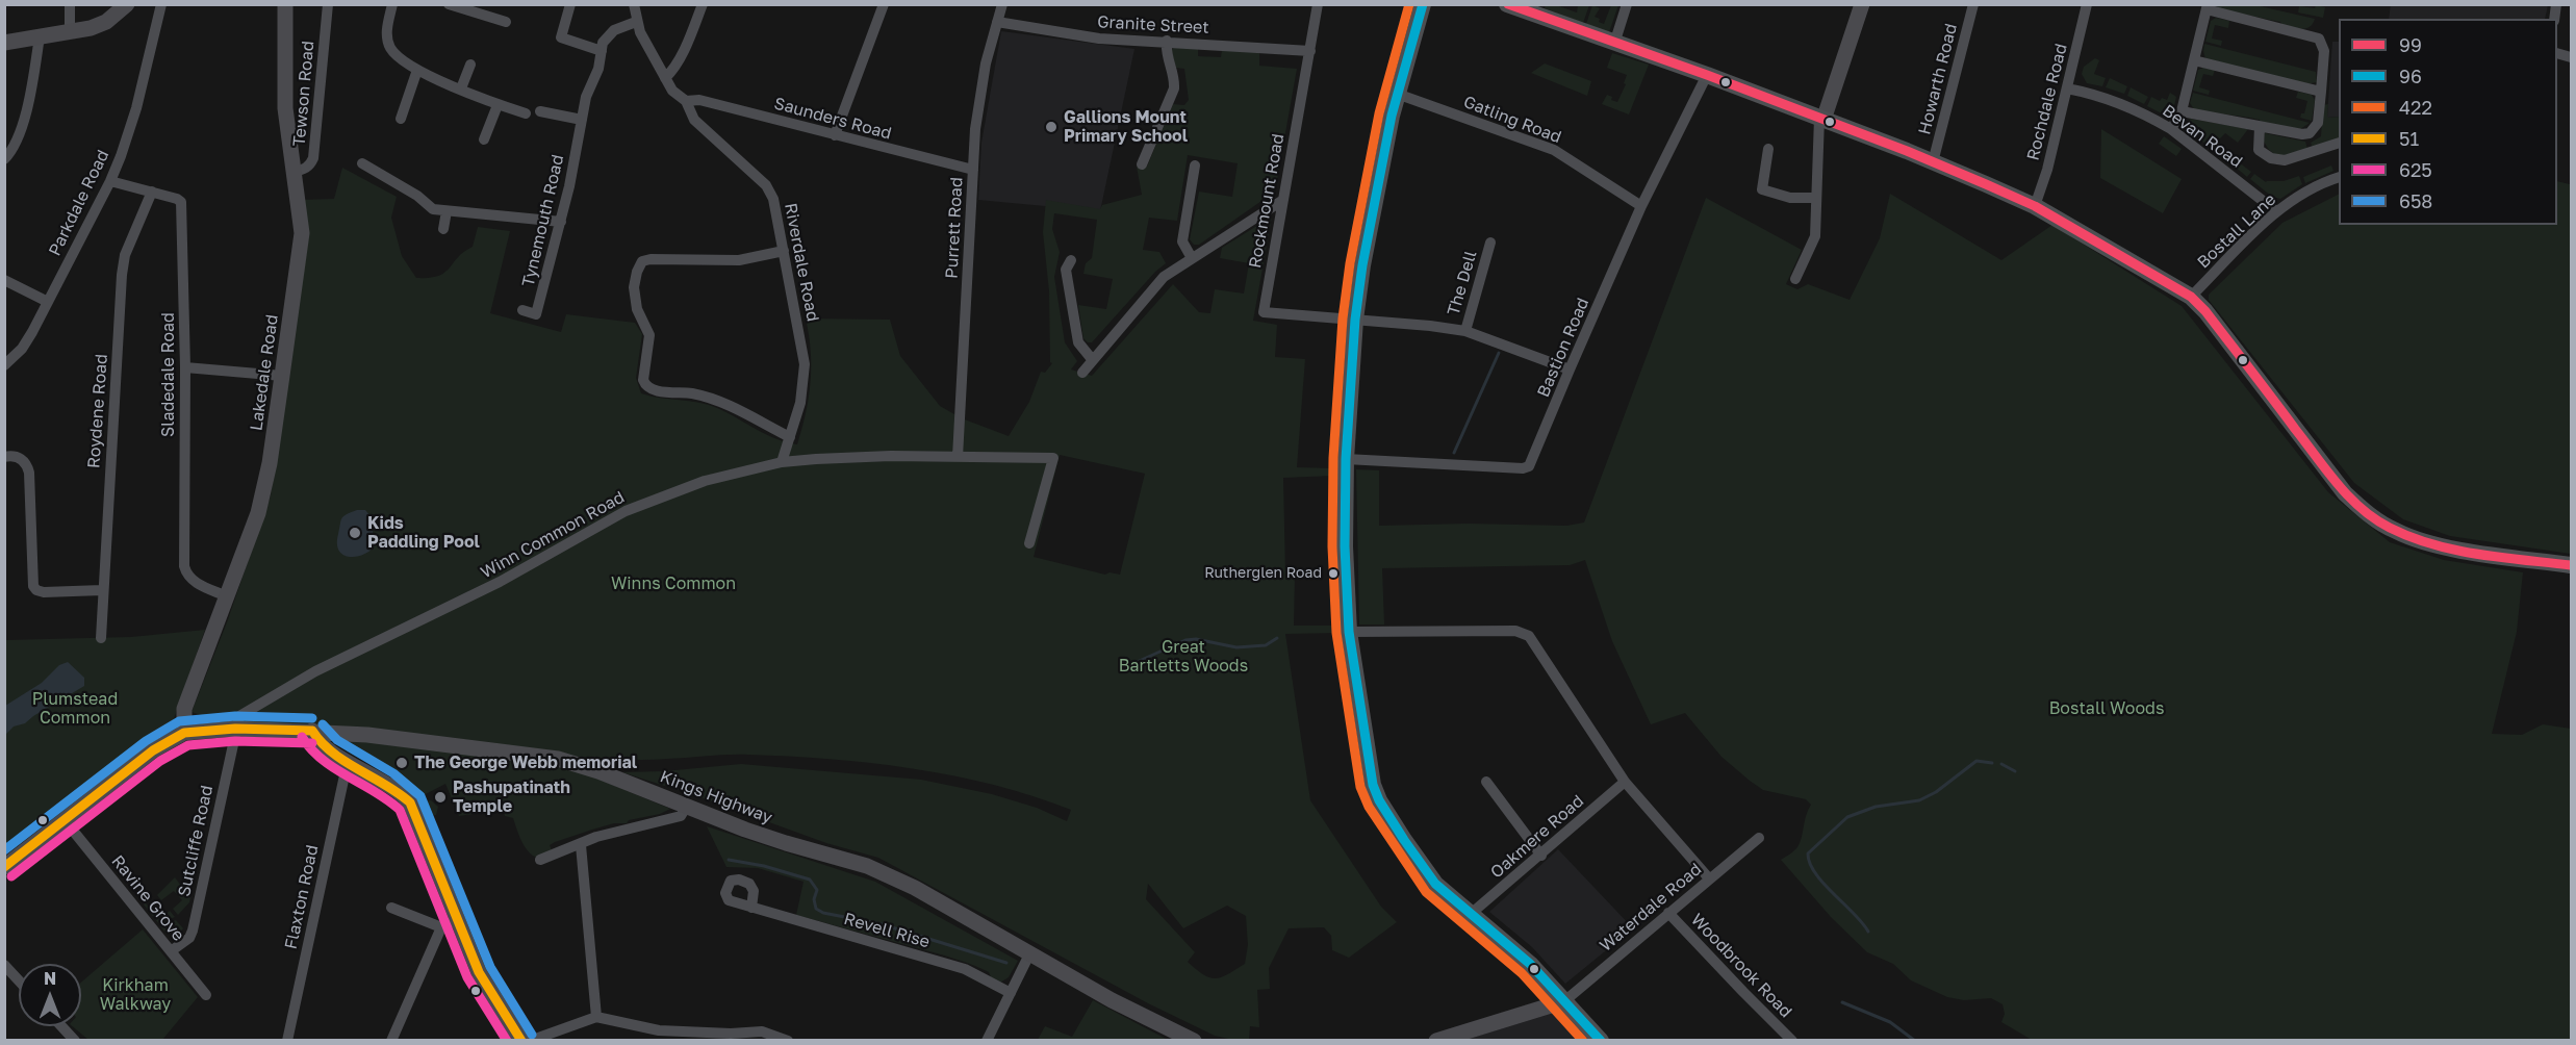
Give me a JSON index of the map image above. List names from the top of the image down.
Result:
{
  "streets": {
    "street": [
      "Granite Street",
      "Howarth Road",
      "Tewson Road",
      "Rochdale Road",
      "Saunders Road",
      "Gatling Road",
      "Bevan Road",
      "Rockmount Road",
      "Parkdale Road",
      "Tynemouth Road",
      "Purrett Road",
      "Bostall Lane",
      "Riverdale Road",
      "The Dell",
      "Bastion Road",
      "Lakedale Road",
      "Sladedale Road",
      "Roydene Road",
      "Winn Common Road",
      "Kings Highway",
      "Oakmere Road",
      "Sutcliffe Road",
      "Flaxton Road",
      "Ravine Grove",
      "Waterdale Road",
      "Revell Rise",
      "Woodbrook Road"
    ]
  },
  "crossings": [
    ["Granite Street", "Rockmount Road"],
    ["Granite Street", "Purrett Road"],
    ["Tewson Road", "Lakedale Road"],
    ["Rochdale Road", "Bevan Road"],
    ["Saunders Road", "Purrett Road"],
    ["Saunders Road", "Riverdale Road"],
    ["Gatling Road", "Bastion Road"],
    ["Bevan Road", "Bostall Lane"],
    ["Parkdale Road", "Sladedale Road"],
    ["Tynemouth Road", "Riverdale Road"],
    ["Purrett Road", "Winn Common Road"],
    ["Riverdale Road", "Winn Common Road"],
    ["Lakedale Road", "Sladedale Road"],
    ["Lakedale Road", "Kings Highway"],
    ["Sladedale Road", "Roydene Road"],
    ["Winn Common Road", "Kings Highway"],
    ["Winn Common Road", "Sutcliffe Road"],
    ["Kings Highway", "Sutcliffe Road"],
    ["Sutcliffe Road", "Ravine Grove"],
    ["Waterdale Road", "Woodbrook Road"]
  ],
  "parks": [
    "Winns Common",
    "Great Bartletts Woods",
    "Plumstead Common",
    "Bostall Woods",
    "Kirkham Walkway"
  ],
  "places": [
    "Gallions Mount Primary School",
    "Kids Paddling Pool",
    "Rutherglen Road",
    "The George Webb memorial",
    "Pashupatinath Temple"
  ],
  "lines": [
    "transit line 99",
    "transit line 96",
    "transit line 422",
    "transit line 658",
    "transit line 51",
    "transit line 625"
  ],
  "legend": [
    "99",
    "96",
    "422",
    "51",
    "625",
    "658"
  ],
  "north": "top"
}
